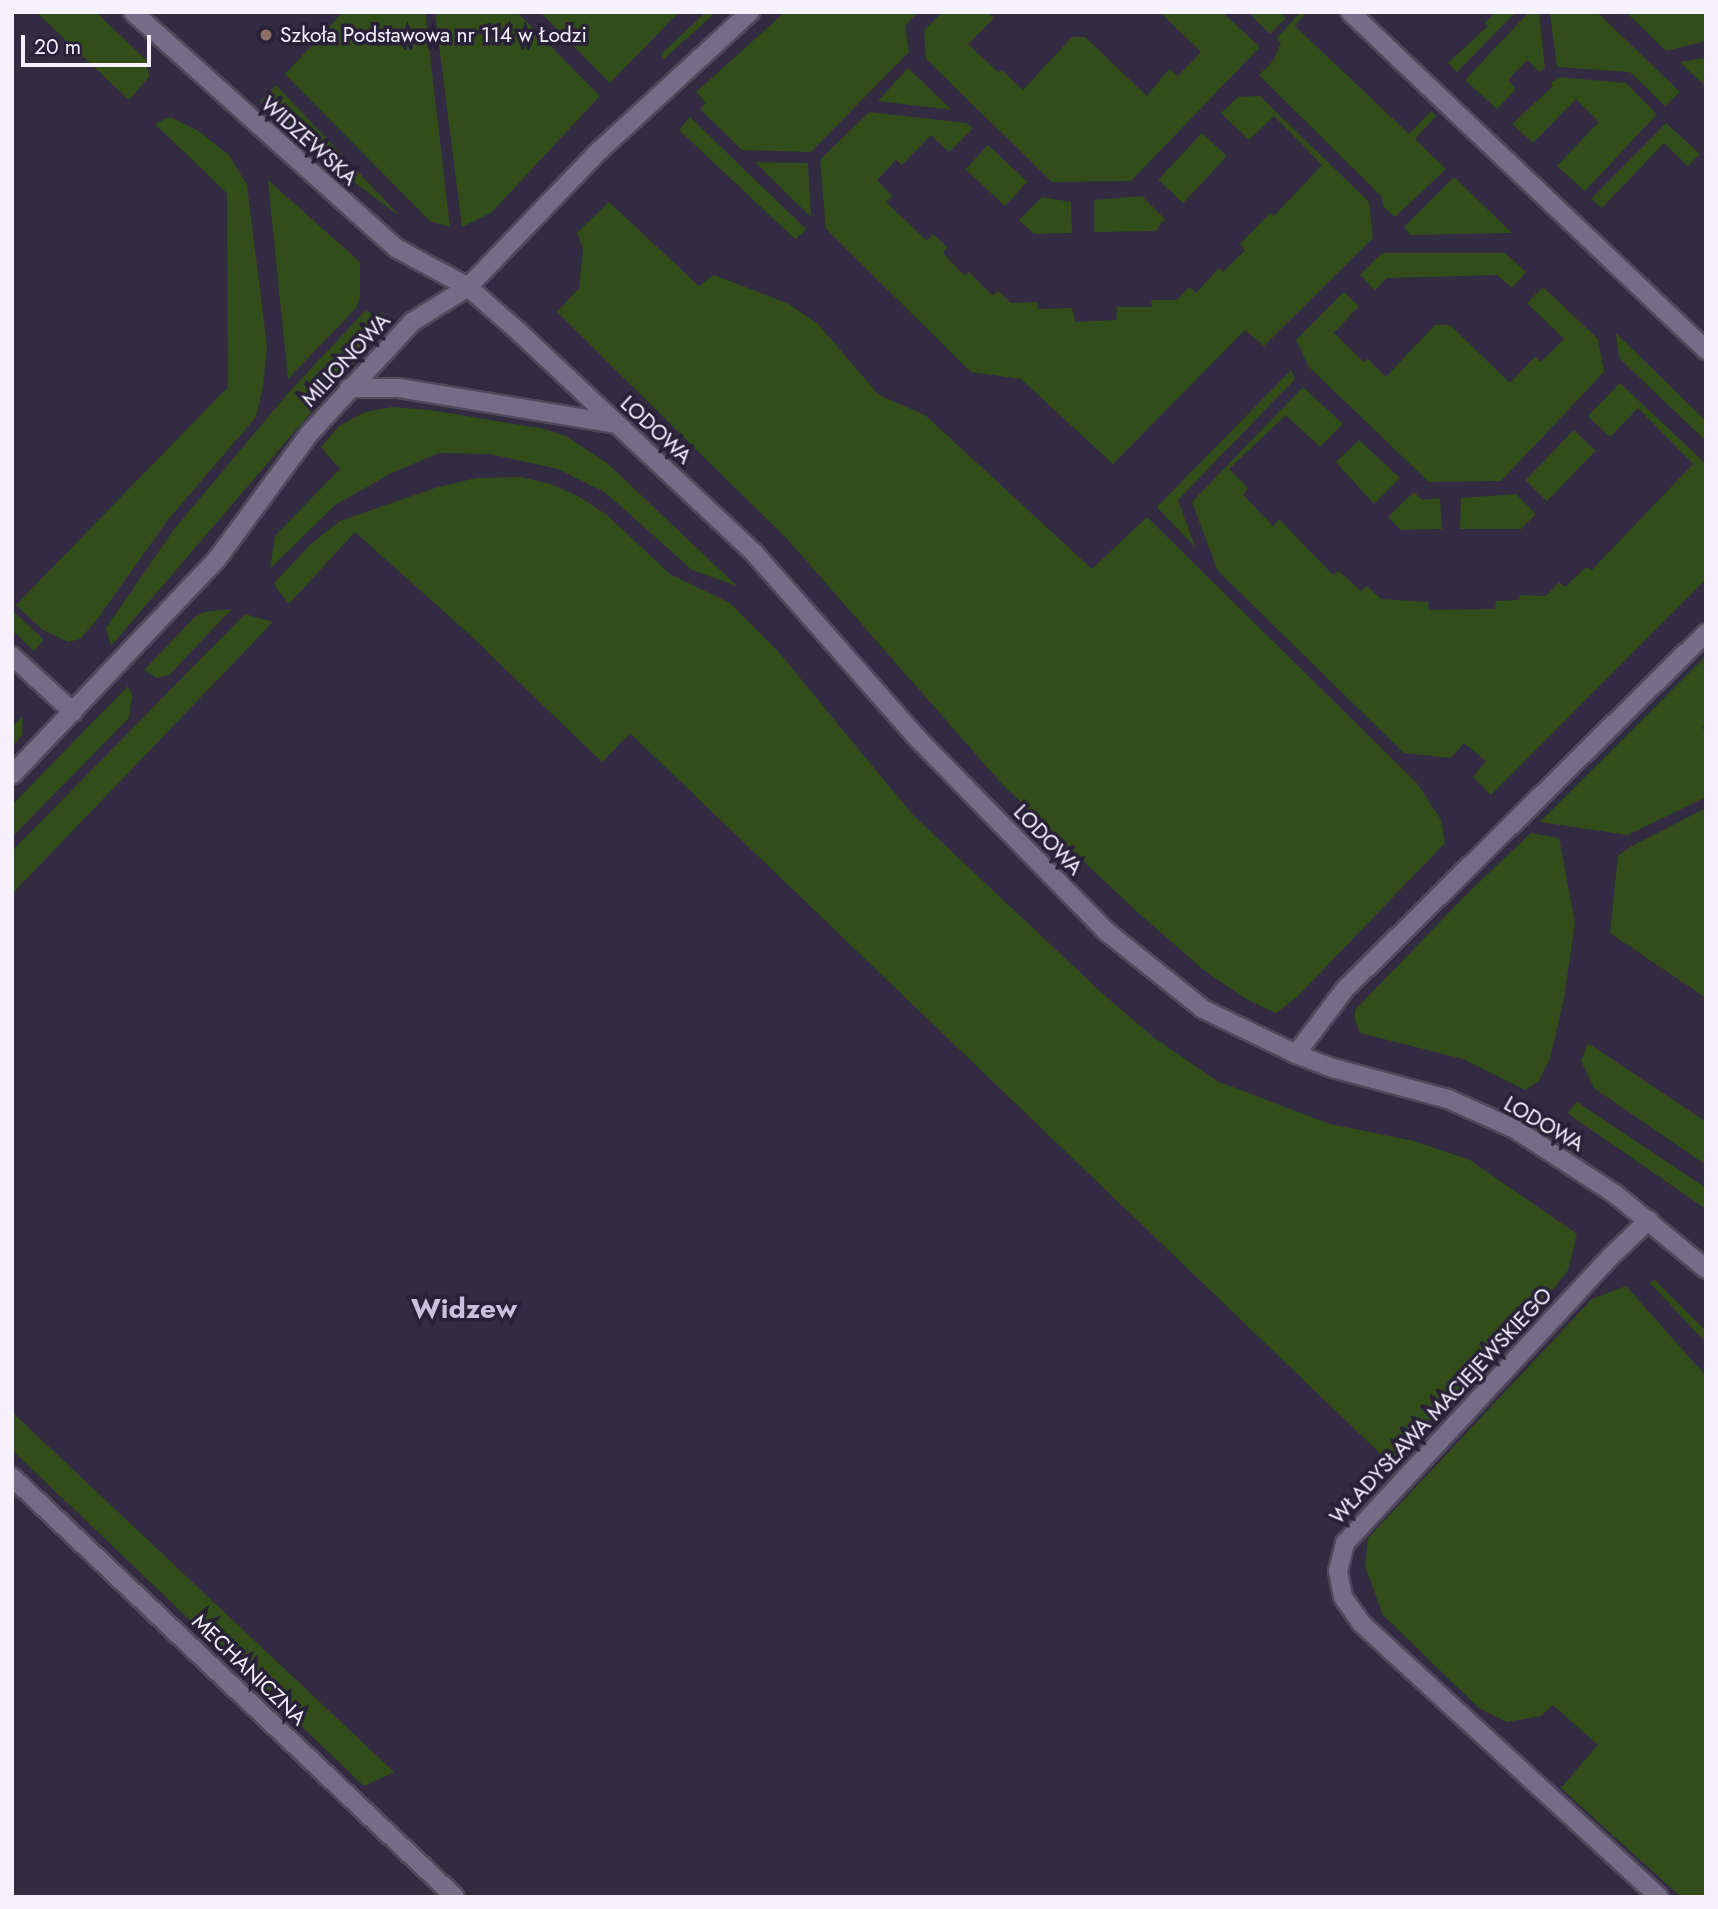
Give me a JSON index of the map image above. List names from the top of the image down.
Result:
{
  "streets": {
    "street": [
      "WIDZEWSKA",
      "MILIONOWA",
      "LODOWA",
      "WŁADYSŁAWA MACIEJEWSKIEGO",
      "MECHANICZNA"
    ]
  },
  "crossings": [
    ["WIDZEWSKA", "MILIONOWA"],
    ["WIDZEWSKA", "LODOWA"],
    ["MILIONOWA", "LODOWA"],
    ["LODOWA", "WŁADYSŁAWA MACIEJEWSKIEGO"]
  ],
  "districts": ["Widzew"],
  "places": ["Szkoła Podstawowa nr 114 w Łodzi"],
  "scale_bar": "20 m"
}
